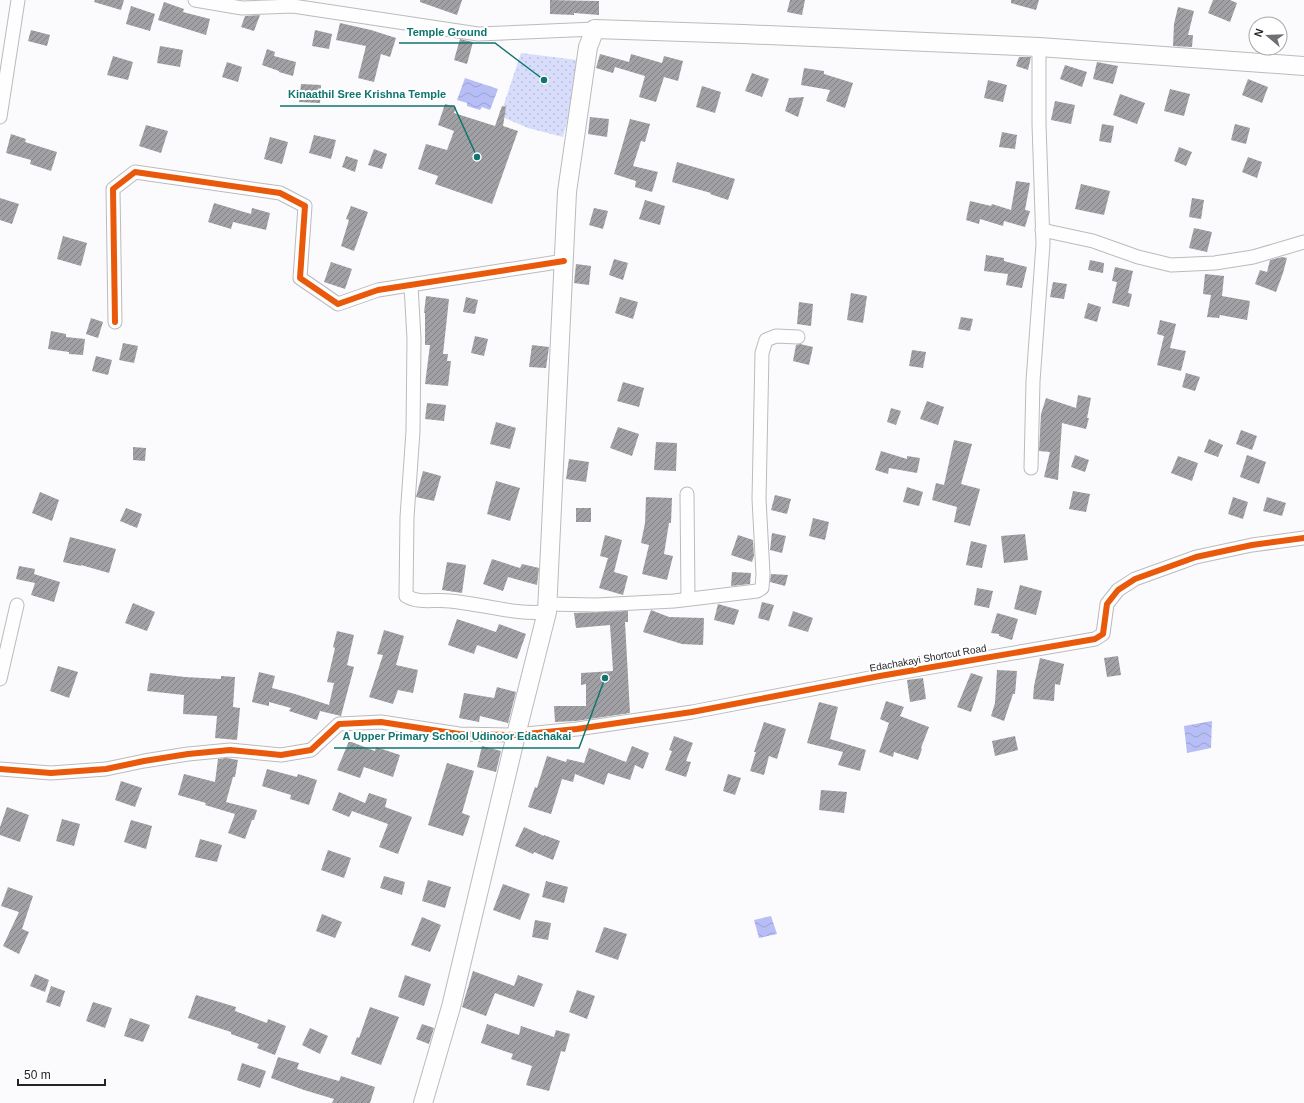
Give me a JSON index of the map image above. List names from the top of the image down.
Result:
{
  "streets": {
    "street": ["Edachakayi Shortcut Road"]
  },
  "places": ["Temple Ground", "Kinaathil Sree Krishna Temple", "A Upper Primary School Udinoor Edachakai"],
  "scale_bar": "50 m",
  "north": "left"
}
